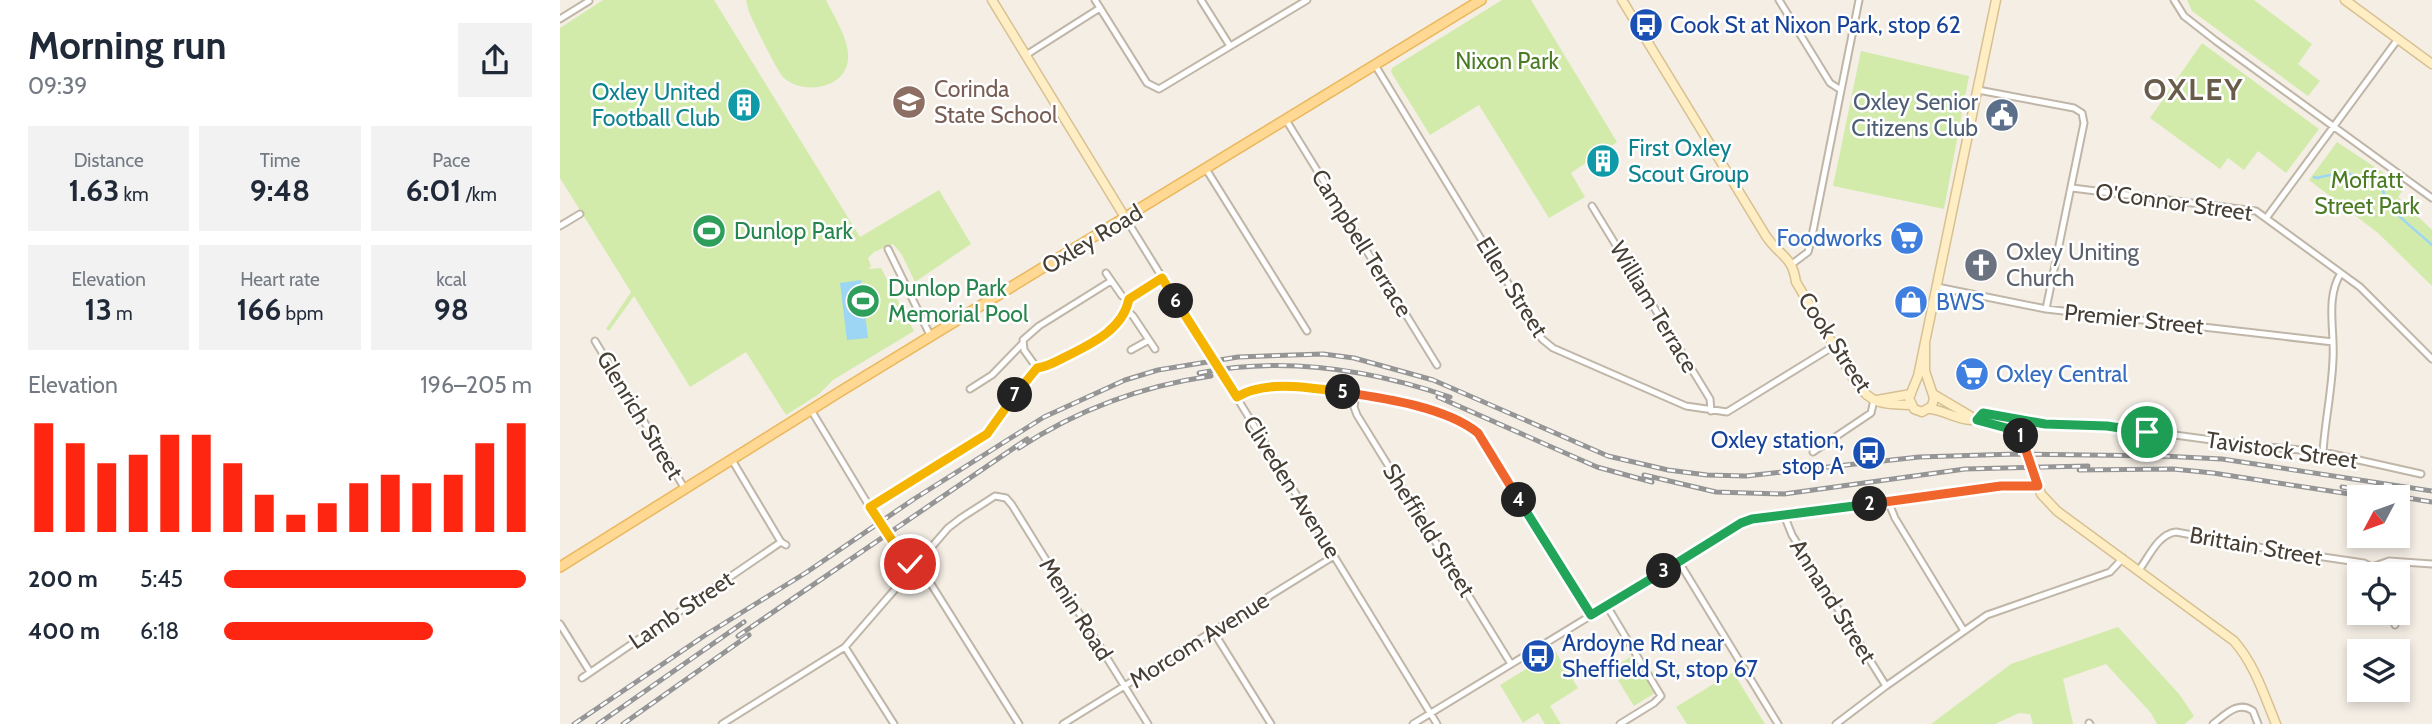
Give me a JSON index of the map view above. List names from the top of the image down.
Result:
{
  "streets": {
    "main road": ["Oxley Road", "Cook Street", "Cliveden Avenue"],
    "street": [
      "O'Connor Street",
      "Campbell Terrace",
      "Ellen Street",
      "William Terrace",
      "Premier Street",
      "Glenrich Street",
      "Tavistock Street",
      "Sheffield Street",
      "Brittain Street",
      "Annand Street",
      "Menin Road",
      "Lamb Street",
      "Morcom Avenue"
    ]
  },
  "crossings": [
    ["Oxley Road", "Campbell Terrace"],
    ["Oxley Road", "Ellen Street"],
    ["Oxley Road", "Glenrich Street"],
    ["Oxley Road", "Cliveden Avenue"],
    ["Oxley Road", "Lamb Street"],
    ["Ellen Street", "William Terrace"],
    ["Ellen Street", "Cook Street"],
    ["Cliveden Avenue", "Morcom Avenue"],
    ["Menin Road", "Morcom Avenue"]
  ],
  "districts": ["OXLEY"],
  "parks": ["Nixon Park", "Moffatt Street Park"],
  "places": {
    "bus stop": ["Cook St at Nixon Park, stop 62", "Oxley station, stop A", "Ardoyne Rd near Sheffield St, stop 67"],
    "school or university": ["Corinda State School"],
    "building": ["Oxley United Football Club", "First Oxley Scout Group"],
    "public building": ["Oxley Senior Citizens Club"],
    "sports": ["Dunlop Park", "Dunlop Park Memorial Pool"],
    "supermarket": ["Foodworks", "Oxley Central"],
    "church": ["Oxley Uniting Church"],
    "shop": ["BWS"]
  },
  "north": "bottom left",
  "page": {
    "heading": ["Morning run", "09:39"],
    "stats": [
      ["Distance", "1.63 km"],
      ["Time", "9:48"],
      ["Pace", "6:01 /km"],
      ["Elevation", "13 m"],
      ["Heart rate", "166 bpm"],
      ["kcal", "98"]
    ],
    "pins": [
      "6",
      "5",
      "7",
      "1",
      "4",
      "2",
      "3"
    ],
    "chart": ["Elevation", "196–205 m"],
    "list": [
      {
        "name": "200 m",
        "note": "5:45"
      },
      {
        "name": "400 m",
        "note": "6:18"
      }
    ]
  }
}
